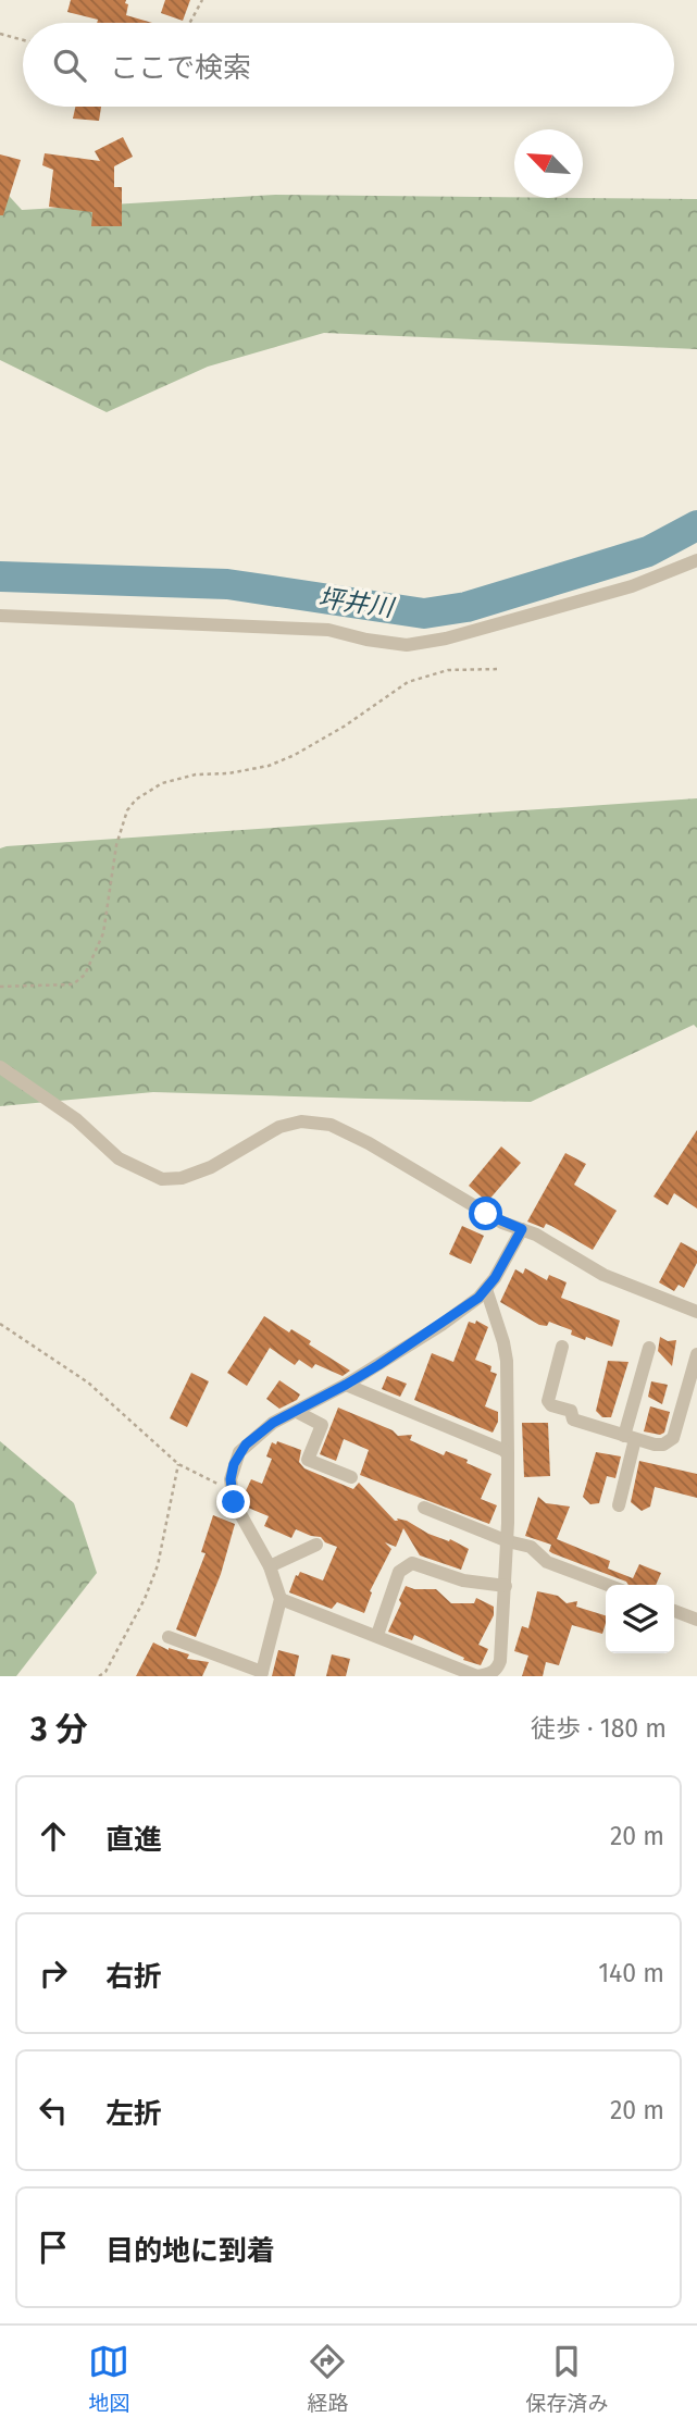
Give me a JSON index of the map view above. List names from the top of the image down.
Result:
{
  "water": ["坪井川"],
  "north": "top left",
  "page": {
    "search": "ここで検索",
    "heading": ["3 分", "徒歩 · 180 m"],
    "list": [
      ["直進", "20 m"],
      ["右折", "140 m"],
      ["左折", "20 m"],
      "目的地に到着"
    ],
    "nav": ["地図", "経路", "保存済み"]
  }
}
